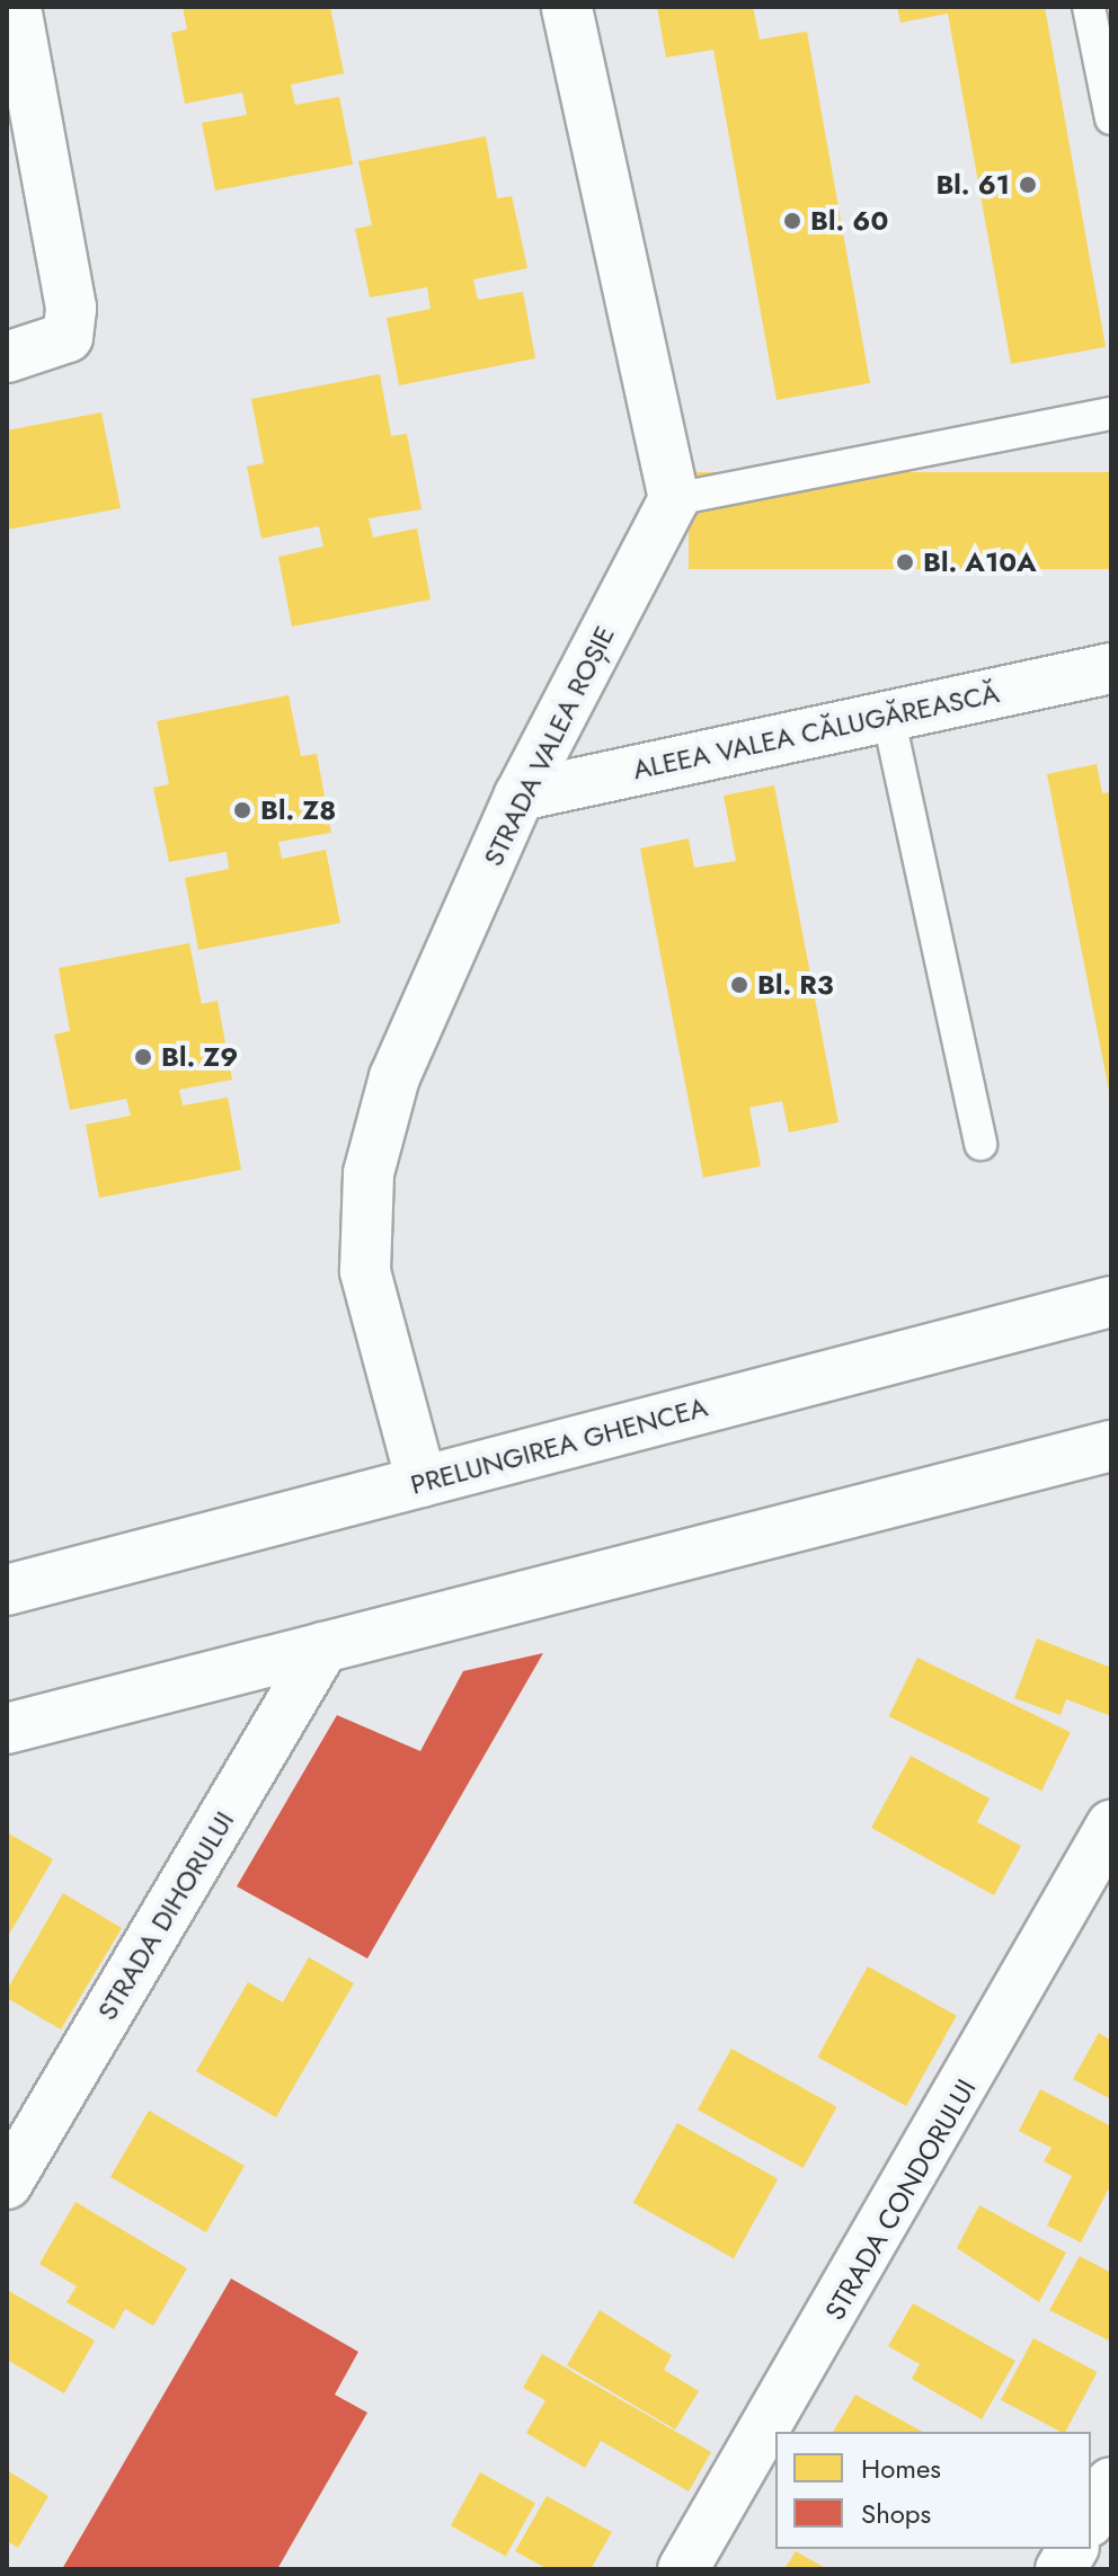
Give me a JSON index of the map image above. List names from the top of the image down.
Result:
{
  "streets": {
    "street": [
      "ALEEA VALEA CĂLUGĂREASCĂ",
      "STRADA VALEA ROȘIE",
      "PRELUNGIREA GHENCEA",
      "STRADA DIHORULUI",
      "STRADA CONDORULUI"
    ]
  },
  "crossings": [
    ["ALEEA VALEA CĂLUGĂREASCĂ", "STRADA VALEA ROȘIE"],
    ["STRADA VALEA ROȘIE", "PRELUNGIREA GHENCEA"]
  ],
  "places": [
    "Bl. 61",
    "Bl. 60",
    "Bl. A10A",
    "Bl. Z8",
    "Bl. R3",
    "Bl. Z9"
  ],
  "legend": ["Homes", "Shops"]
}
